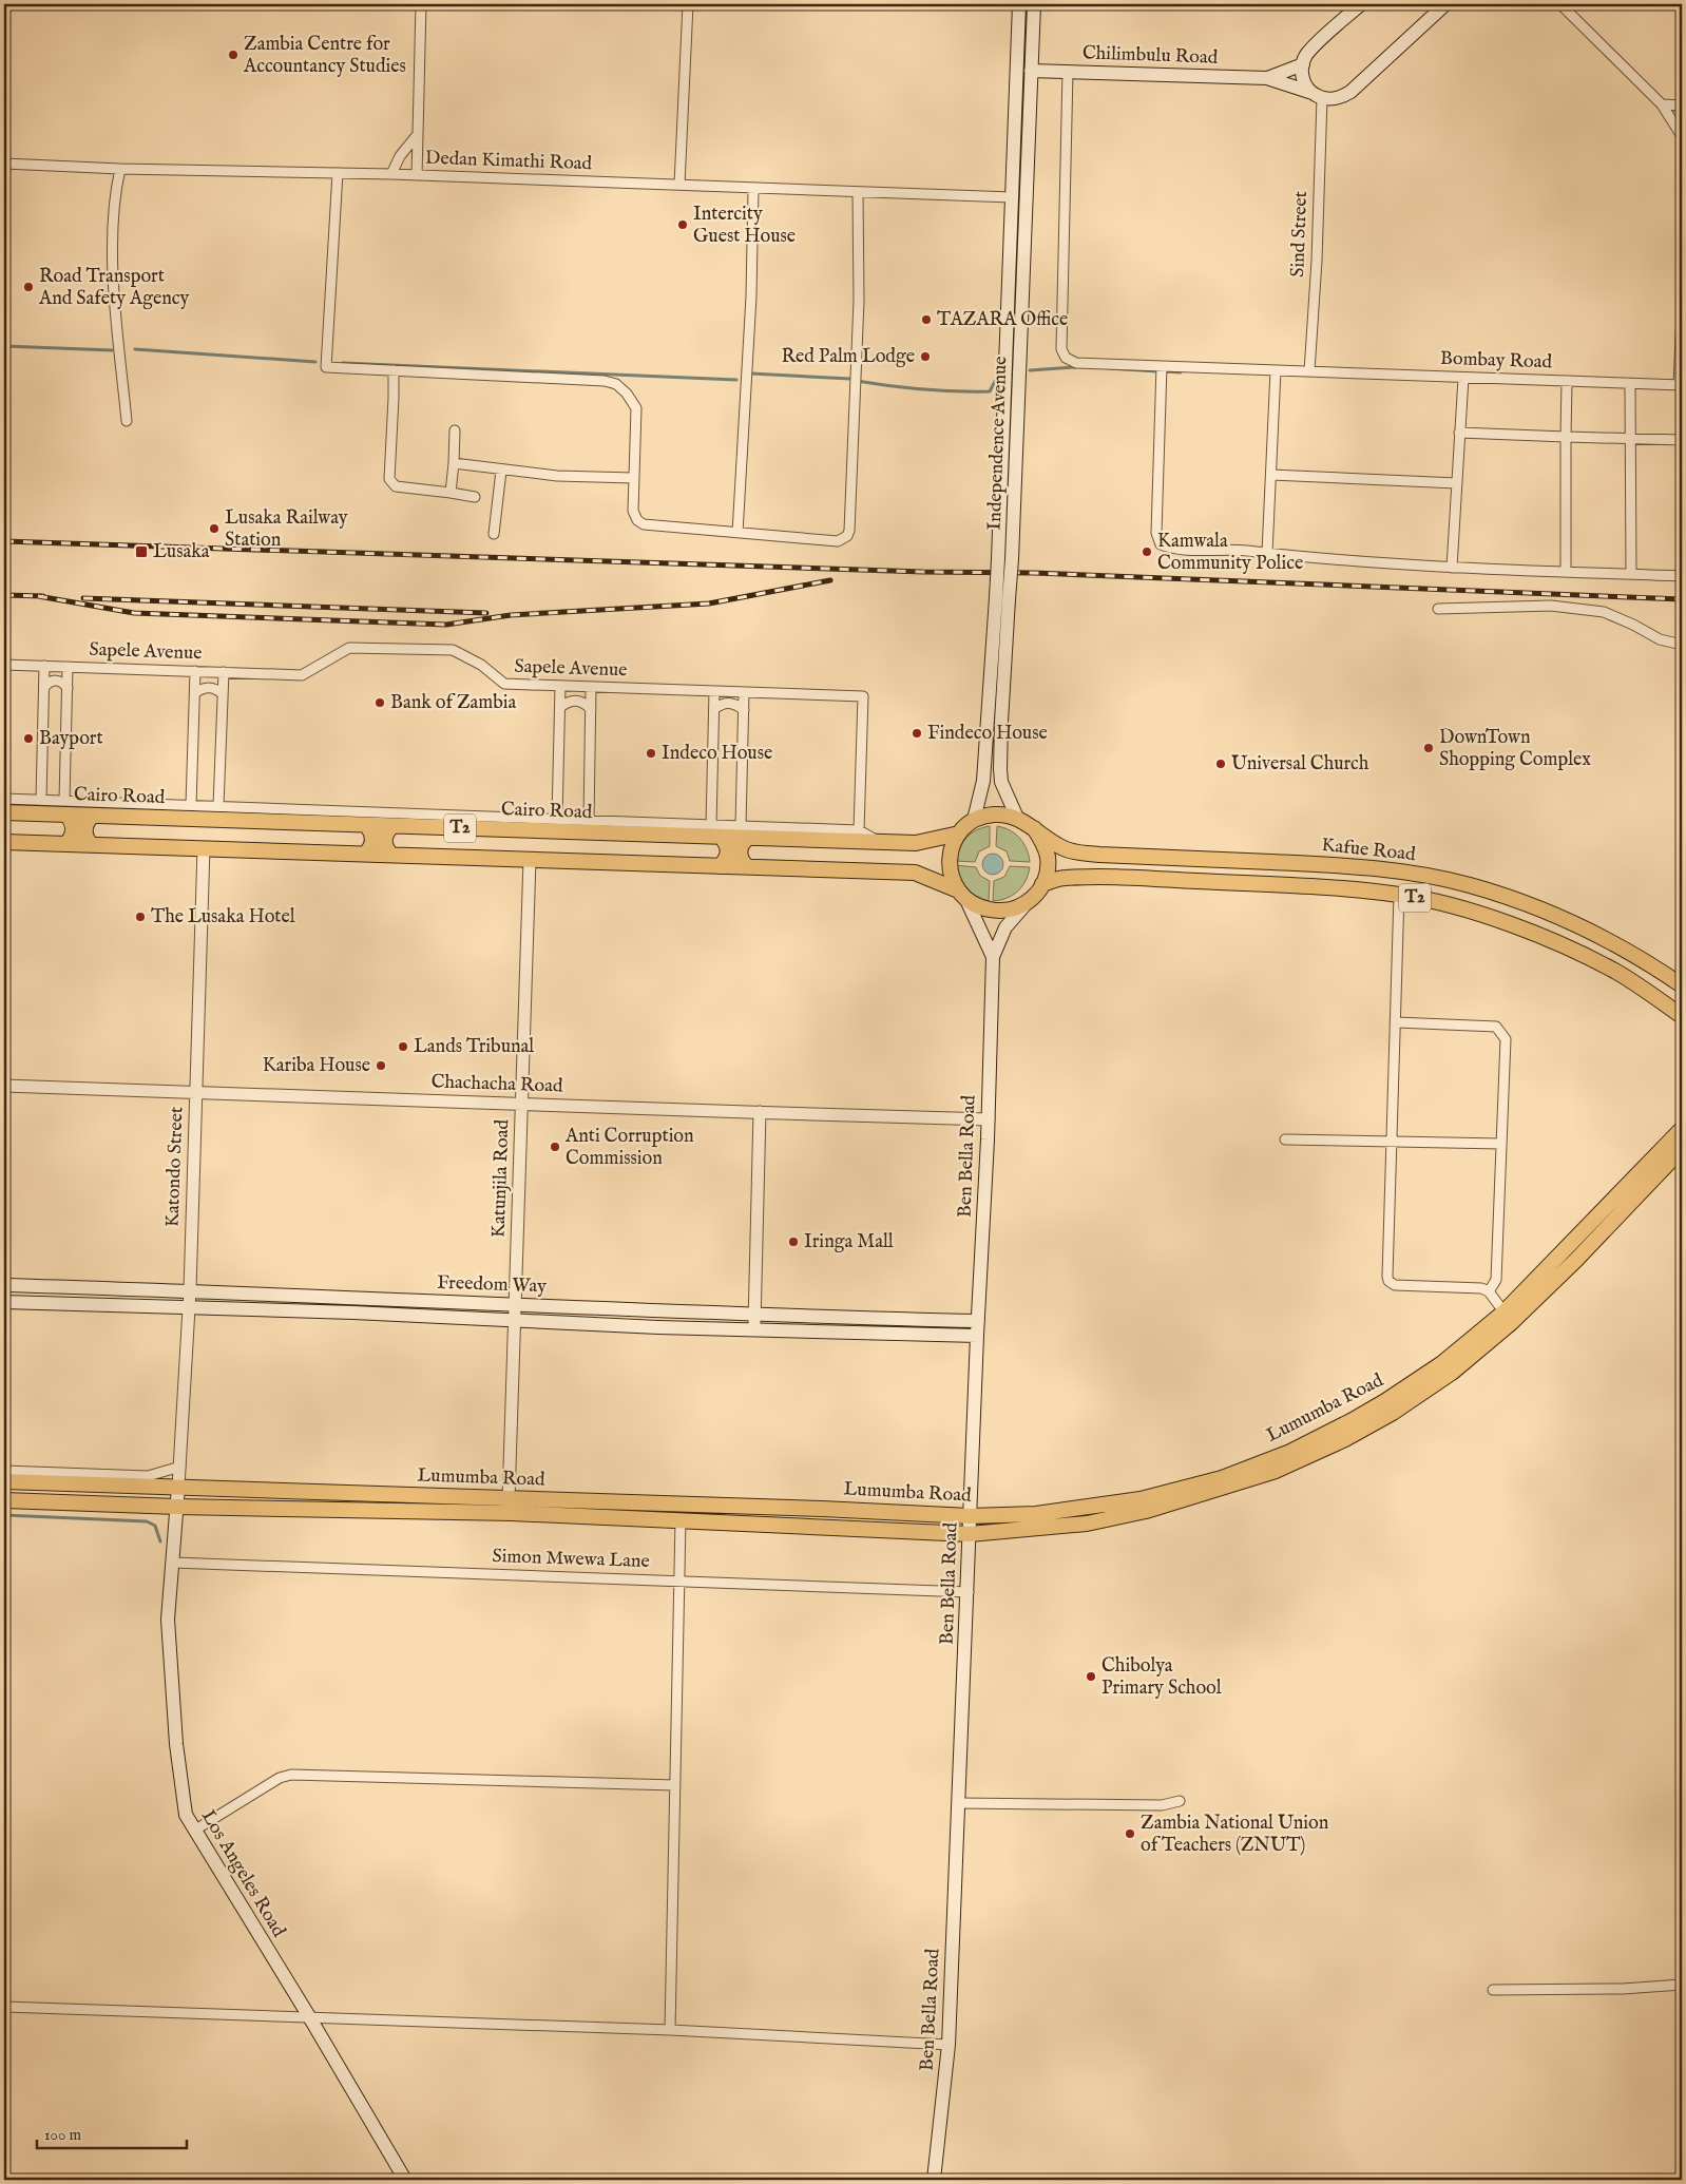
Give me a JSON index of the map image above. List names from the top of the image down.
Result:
{
  "streets": {
    "main road": [
      "Chilimbulu Road",
      "Independence Avenue",
      "Cairo Road",
      "T2",
      "Kafue Road",
      "Ben Bella Road",
      "Freedom Way",
      "Lumumba Road",
      "Los Angeles Road"
    ],
    "street": [
      "Dedan Kimathi Road",
      "Sind Street",
      "Bombay Road",
      "Sapele Avenue",
      "Chachacha Road",
      "Katondo Street",
      "Katunjila Road",
      "Simon Mwewa Lane"
    ]
  },
  "crossings": [
    ["Chilimbulu Road", "Sind Street"],
    ["Chilimbulu Road", "Bombay Road"],
    ["Chilimbulu Road", "Independence Avenue"],
    ["Dedan Kimathi Road", "Independence Avenue"],
    ["Sind Street", "Bombay Road"],
    ["Independence Avenue", "Cairo Road"],
    ["Independence Avenue", "T2"],
    ["Independence Avenue", "Kafue Road"],
    ["Independence Avenue", "Ben Bella Road"],
    ["Cairo Road", "T2"],
    ["Cairo Road", "Kafue Road"],
    ["Cairo Road", "Ben Bella Road"],
    ["T2", "Kafue Road"],
    ["T2", "Ben Bella Road"],
    ["T2", "Katondo Street"],
    ["T2", "Katunjila Road"],
    ["Kafue Road", "Ben Bella Road"],
    ["Chachacha Road", "Ben Bella Road"],
    ["Chachacha Road", "Katondo Street"],
    ["Chachacha Road", "Katunjila Road"],
    ["Ben Bella Road", "Freedom Way"],
    ["Ben Bella Road", "Lumumba Road"],
    ["Ben Bella Road", "Simon Mwewa Lane"],
    ["Katondo Street", "Freedom Way"],
    ["Katondo Street", "Lumumba Road"],
    ["Katondo Street", "Los Angeles Road"],
    ["Katunjila Road", "Freedom Way"],
    ["Katunjila Road", "Lumumba Road"],
    ["Lumumba Road", "Los Angeles Road"],
    ["Simon Mwewa Lane", "Los Angeles Road"]
  ],
  "places": {
    "other": [
      "Zambia Centre for Accountancy Studies",
      "Intercity Guest House",
      "Road Transport And Safety Agency",
      "TAZARA Office",
      "Red Palm Lodge",
      "Lusaka Railway Station",
      "Kamwala Community Police",
      "Bank of Zambia",
      "Findeco House",
      "Bayport",
      "DownTown Shopping Complex",
      "Indeco House",
      "Universal Church",
      "The Lusaka Hotel",
      "Lands Tribunal",
      "Kariba House",
      "Anti Corruption Commission",
      "Iringa Mall",
      "Chibolya Primary School",
      "Zambia National Union of Teachers (ZNUT)"
    ],
    "transit": ["Lusaka"]
  },
  "scale_bar": "100 m"
}
